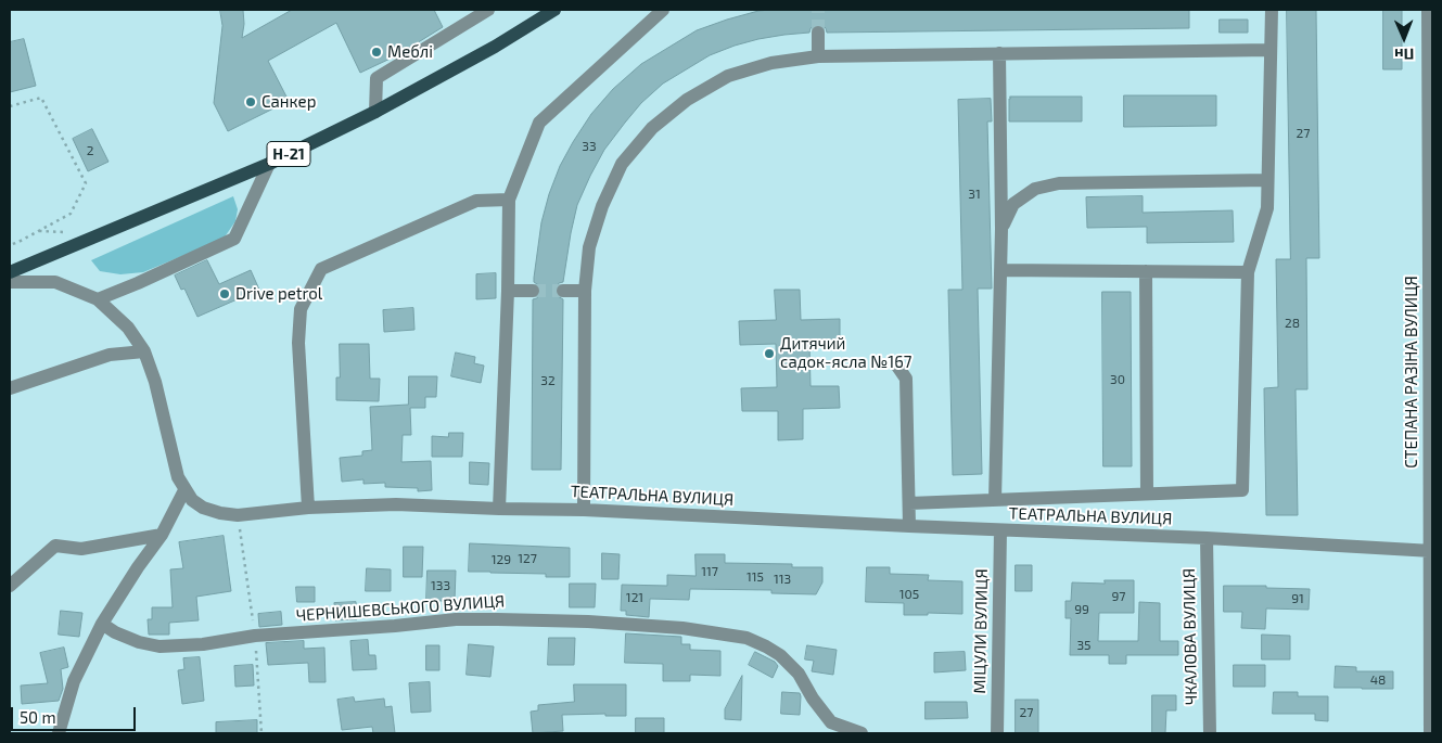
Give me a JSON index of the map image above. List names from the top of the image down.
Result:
{
  "streets": {
    "main road": ["Н-21"],
    "street": [
      "СТЕПАНА РАЗІНА ВУЛИЦЯ",
      "ТЕАТРАЛЬНА ВУЛИЦЯ",
      "ЧЕРНИШЕВСЬКОГО ВУЛИЦЯ",
      "МІЦУЛИ ВУЛИЦЯ",
      "ЧКАЛОВА ВУЛИЦЯ"
    ]
  },
  "crossings": [
    ["СТЕПАНА РАЗІНА ВУЛИЦЯ", "ТЕАТРАЛЬНА ВУЛИЦЯ"],
    ["ТЕАТРАЛЬНА ВУЛИЦЯ", "МІЦУЛИ ВУЛИЦЯ"],
    ["ТЕАТРАЛЬНА ВУЛИЦЯ", "ЧКАЛОВА ВУЛИЦЯ"]
  ],
  "places": [
    "Меблі",
    "Санкер",
    "Drive petrol",
    "Дитячий садок-ясла №167"
  ],
  "house_numbers": [
    "27",
    "33",
    "2",
    "31",
    "28",
    "30",
    "32",
    "127",
    "129",
    "117",
    "115",
    "113",
    "133",
    "105",
    "97",
    "121",
    "91",
    "99",
    "35",
    "48",
    "27"
  ],
  "scale_bar": "50 m",
  "north": "bottom"
}
